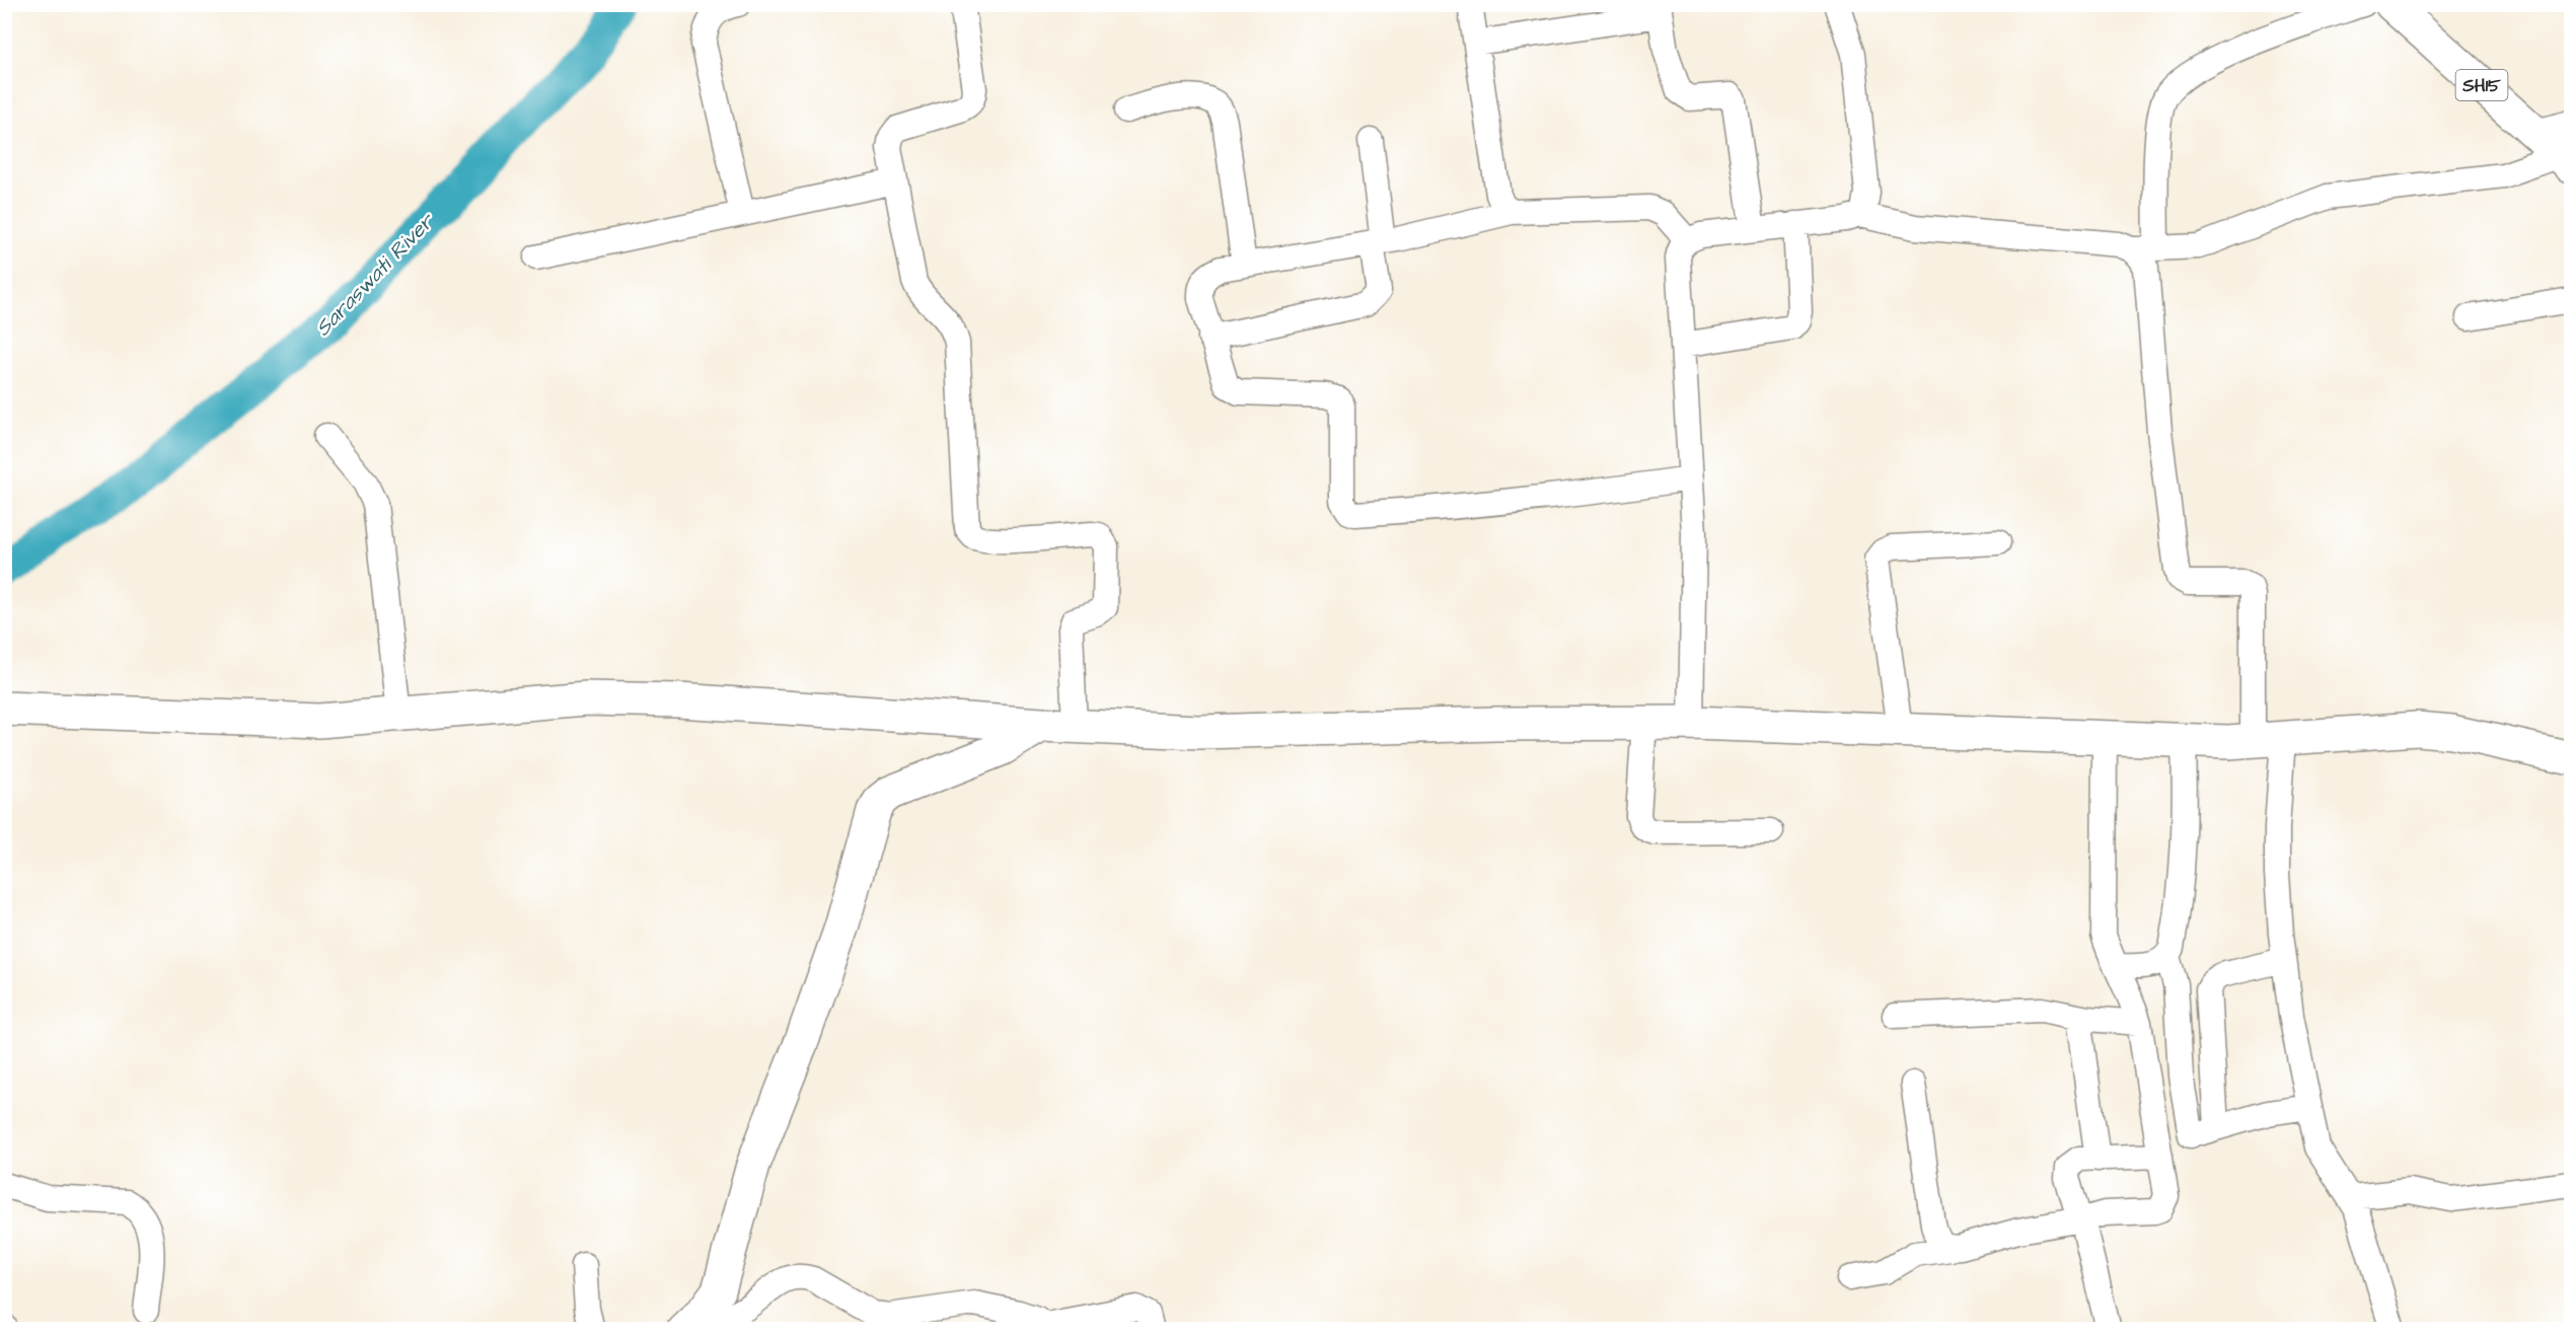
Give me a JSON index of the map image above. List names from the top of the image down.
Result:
{
  "streets": {
    "street": ["SH15"]
  },
  "water": ["Saraswati River"]
}
